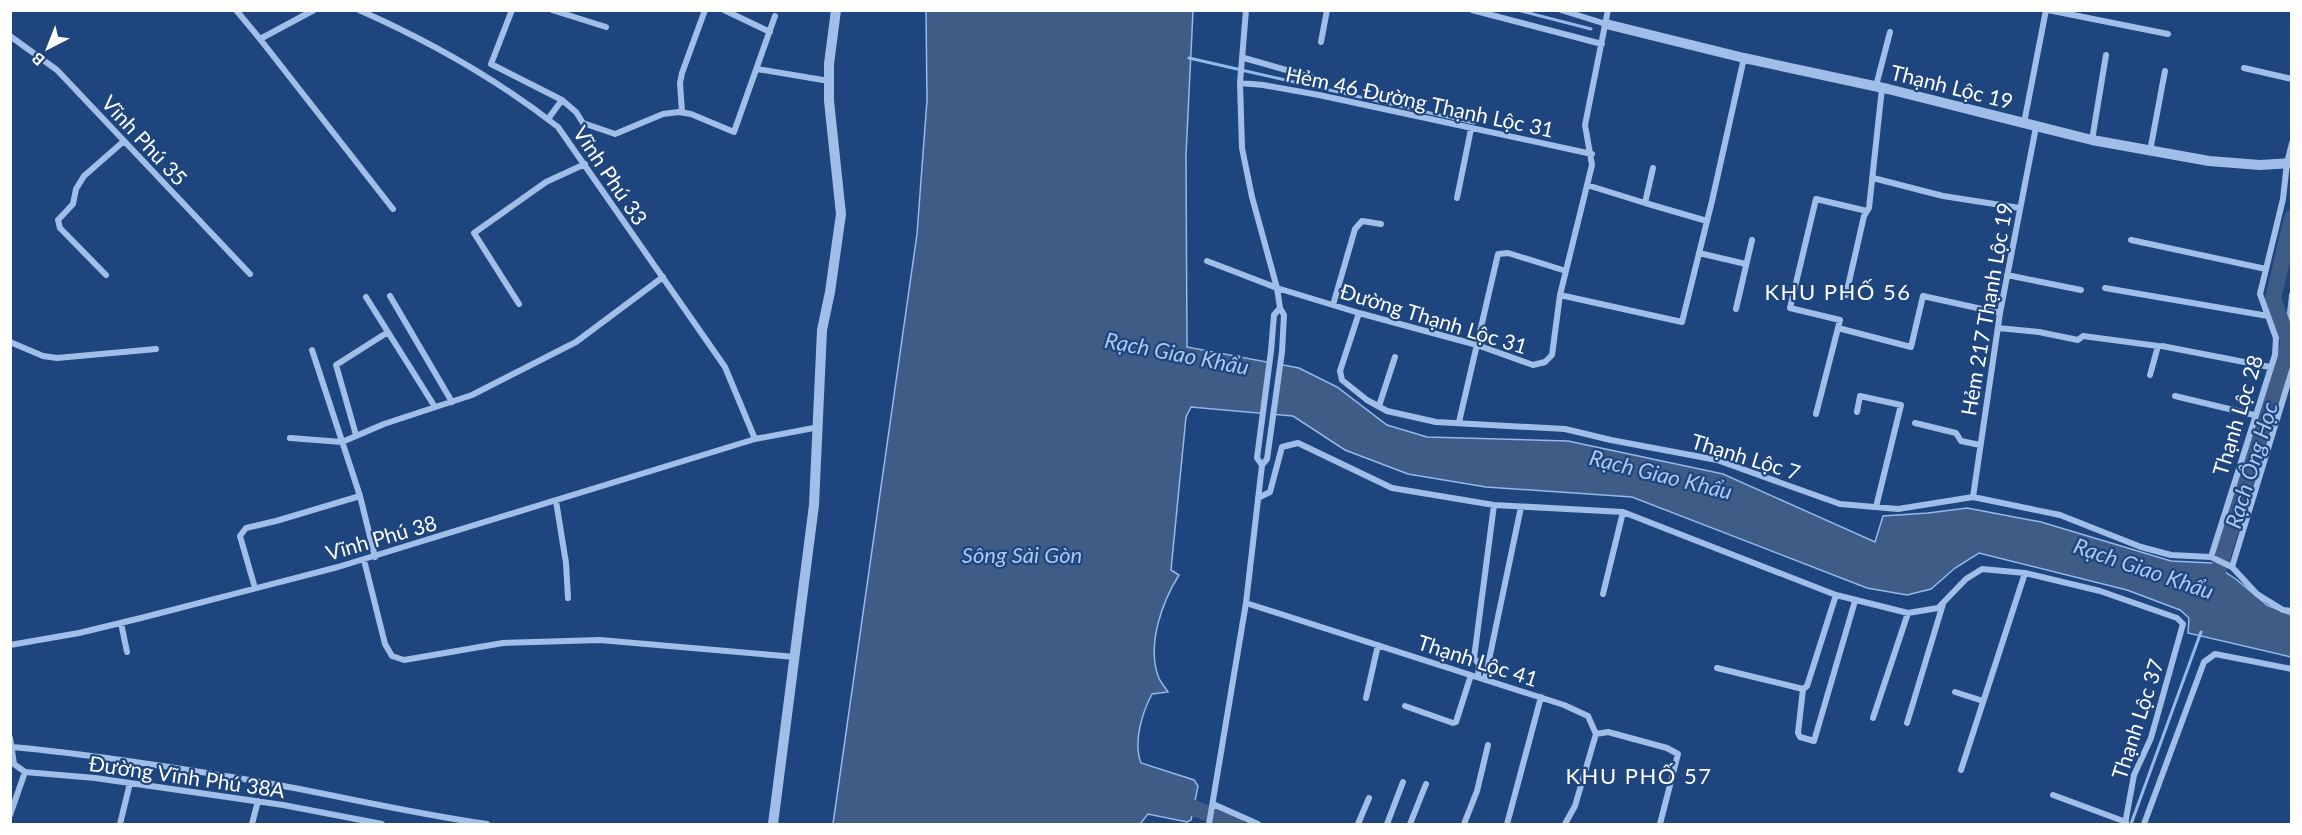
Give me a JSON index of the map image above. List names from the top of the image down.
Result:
{
  "streets": {
    "street": [
      "Thạnh Lộc 19",
      "Hẻm 46 Đường Thạnh Lộc 31",
      "Vĩnh Phú 35",
      "Vĩnh Phú 33",
      "Hẻm 217 Thạnh Lộc 19",
      "Đường Thạnh Lộc 31",
      "Thạnh Lộc 28",
      "Thạnh Lộc 7",
      "Vĩnh Phú 38",
      "Thạnh Lộc 41",
      "Thạnh Lộc 37",
      "Đường Vĩnh Phú 38A"
    ]
  },
  "crossings": [
    ["Thạnh Lộc 19", "Hẻm 217 Thạnh Lộc 19"],
    ["Thạnh Lộc 19", "Đường Thạnh Lộc 31"],
    ["Thạnh Lộc 19", "Thạnh Lộc 28"],
    ["Hẻm 46 Đường Thạnh Lộc 31", "Đường Thạnh Lộc 31"],
    ["Vĩnh Phú 33", "Vĩnh Phú 38"],
    ["Hẻm 217 Thạnh Lộc 19", "Thạnh Lộc 7"],
    ["Đường Thạnh Lộc 31", "Thạnh Lộc 7"],
    ["Thạnh Lộc 28", "Thạnh Lộc 7"]
  ],
  "districts": ["KHU PHỐ 56", "KHU PHỐ 57"],
  "water": ["Rạch Giao Khẩu", "Rạch Ông Học", "Sông Sài Gòn"],
  "north": "bottom left"
}
